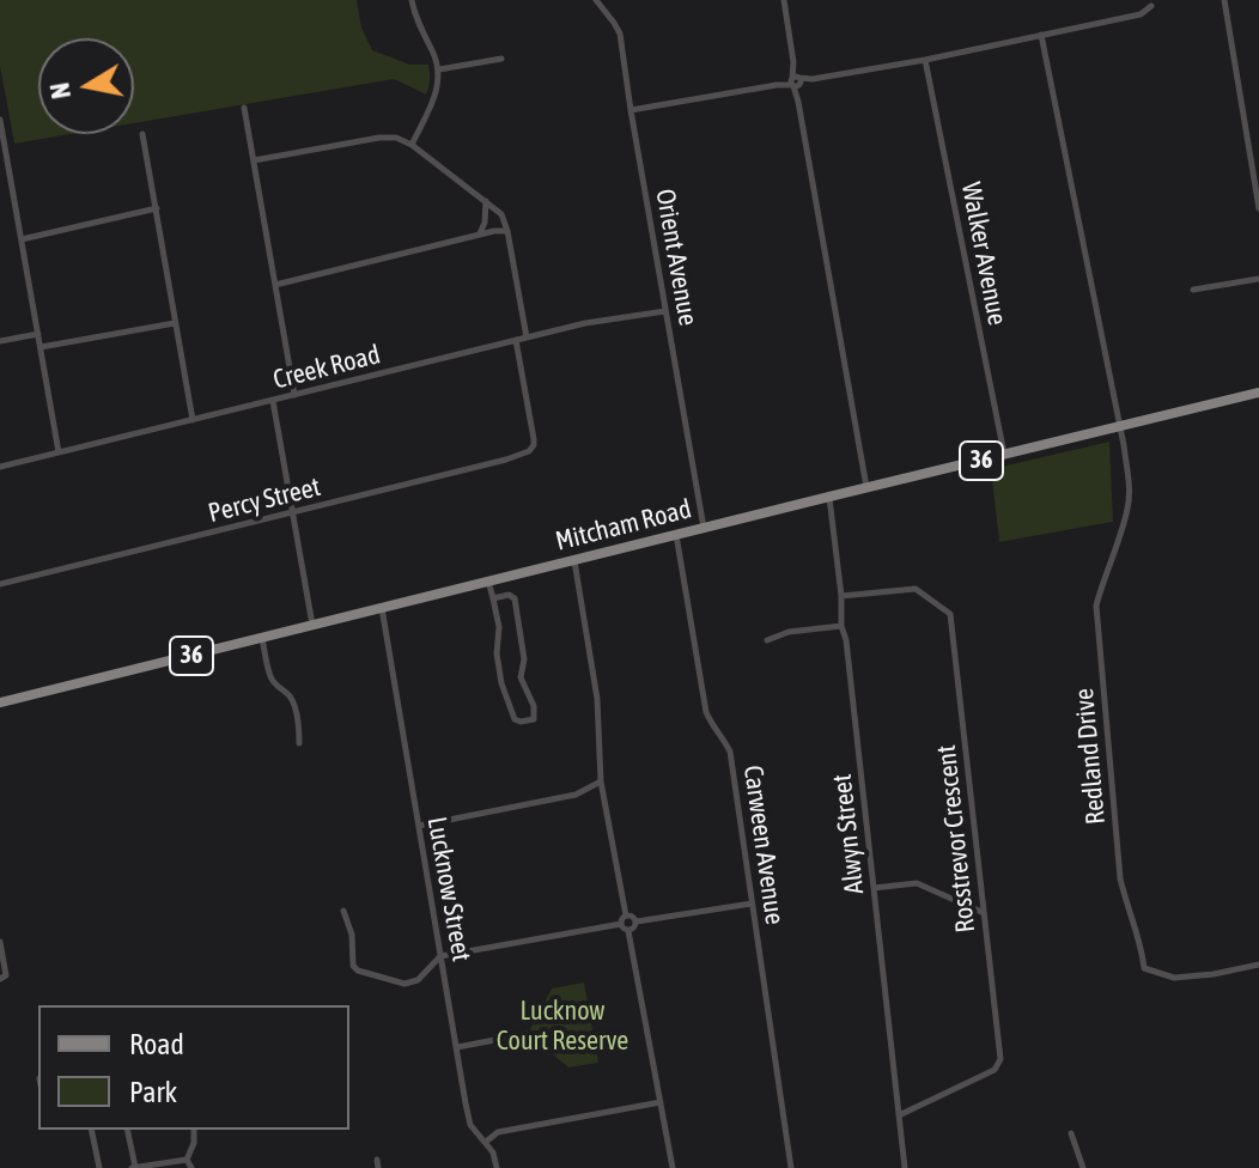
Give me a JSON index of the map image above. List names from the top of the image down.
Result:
{
  "streets": {
    "main road": ["36", "Mitcham Road"],
    "street": [
      "Walker Avenue",
      "Orient Avenue",
      "Creek Road",
      "Percy Street",
      "Redland Drive",
      "Alwyn Street",
      "Rosstrevor Crescent",
      "Carween Avenue",
      "Lucknow Street"
    ]
  },
  "crossings": [
    ["Walker Avenue", "Mitcham Road"],
    ["Orient Avenue", "Creek Road"],
    ["Orient Avenue", "Mitcham Road"],
    ["Creek Road", "Percy Street"],
    ["Mitcham Road", "Redland Drive"],
    ["Mitcham Road", "Alwyn Street"],
    ["Mitcham Road", "Carween Avenue"],
    ["Mitcham Road", "Lucknow Street"],
    ["Alwyn Street", "Rosstrevor Crescent"]
  ],
  "parks": ["Lucknow Court Reserve"],
  "legend": ["Road", "Park"],
  "north": "left"
}
